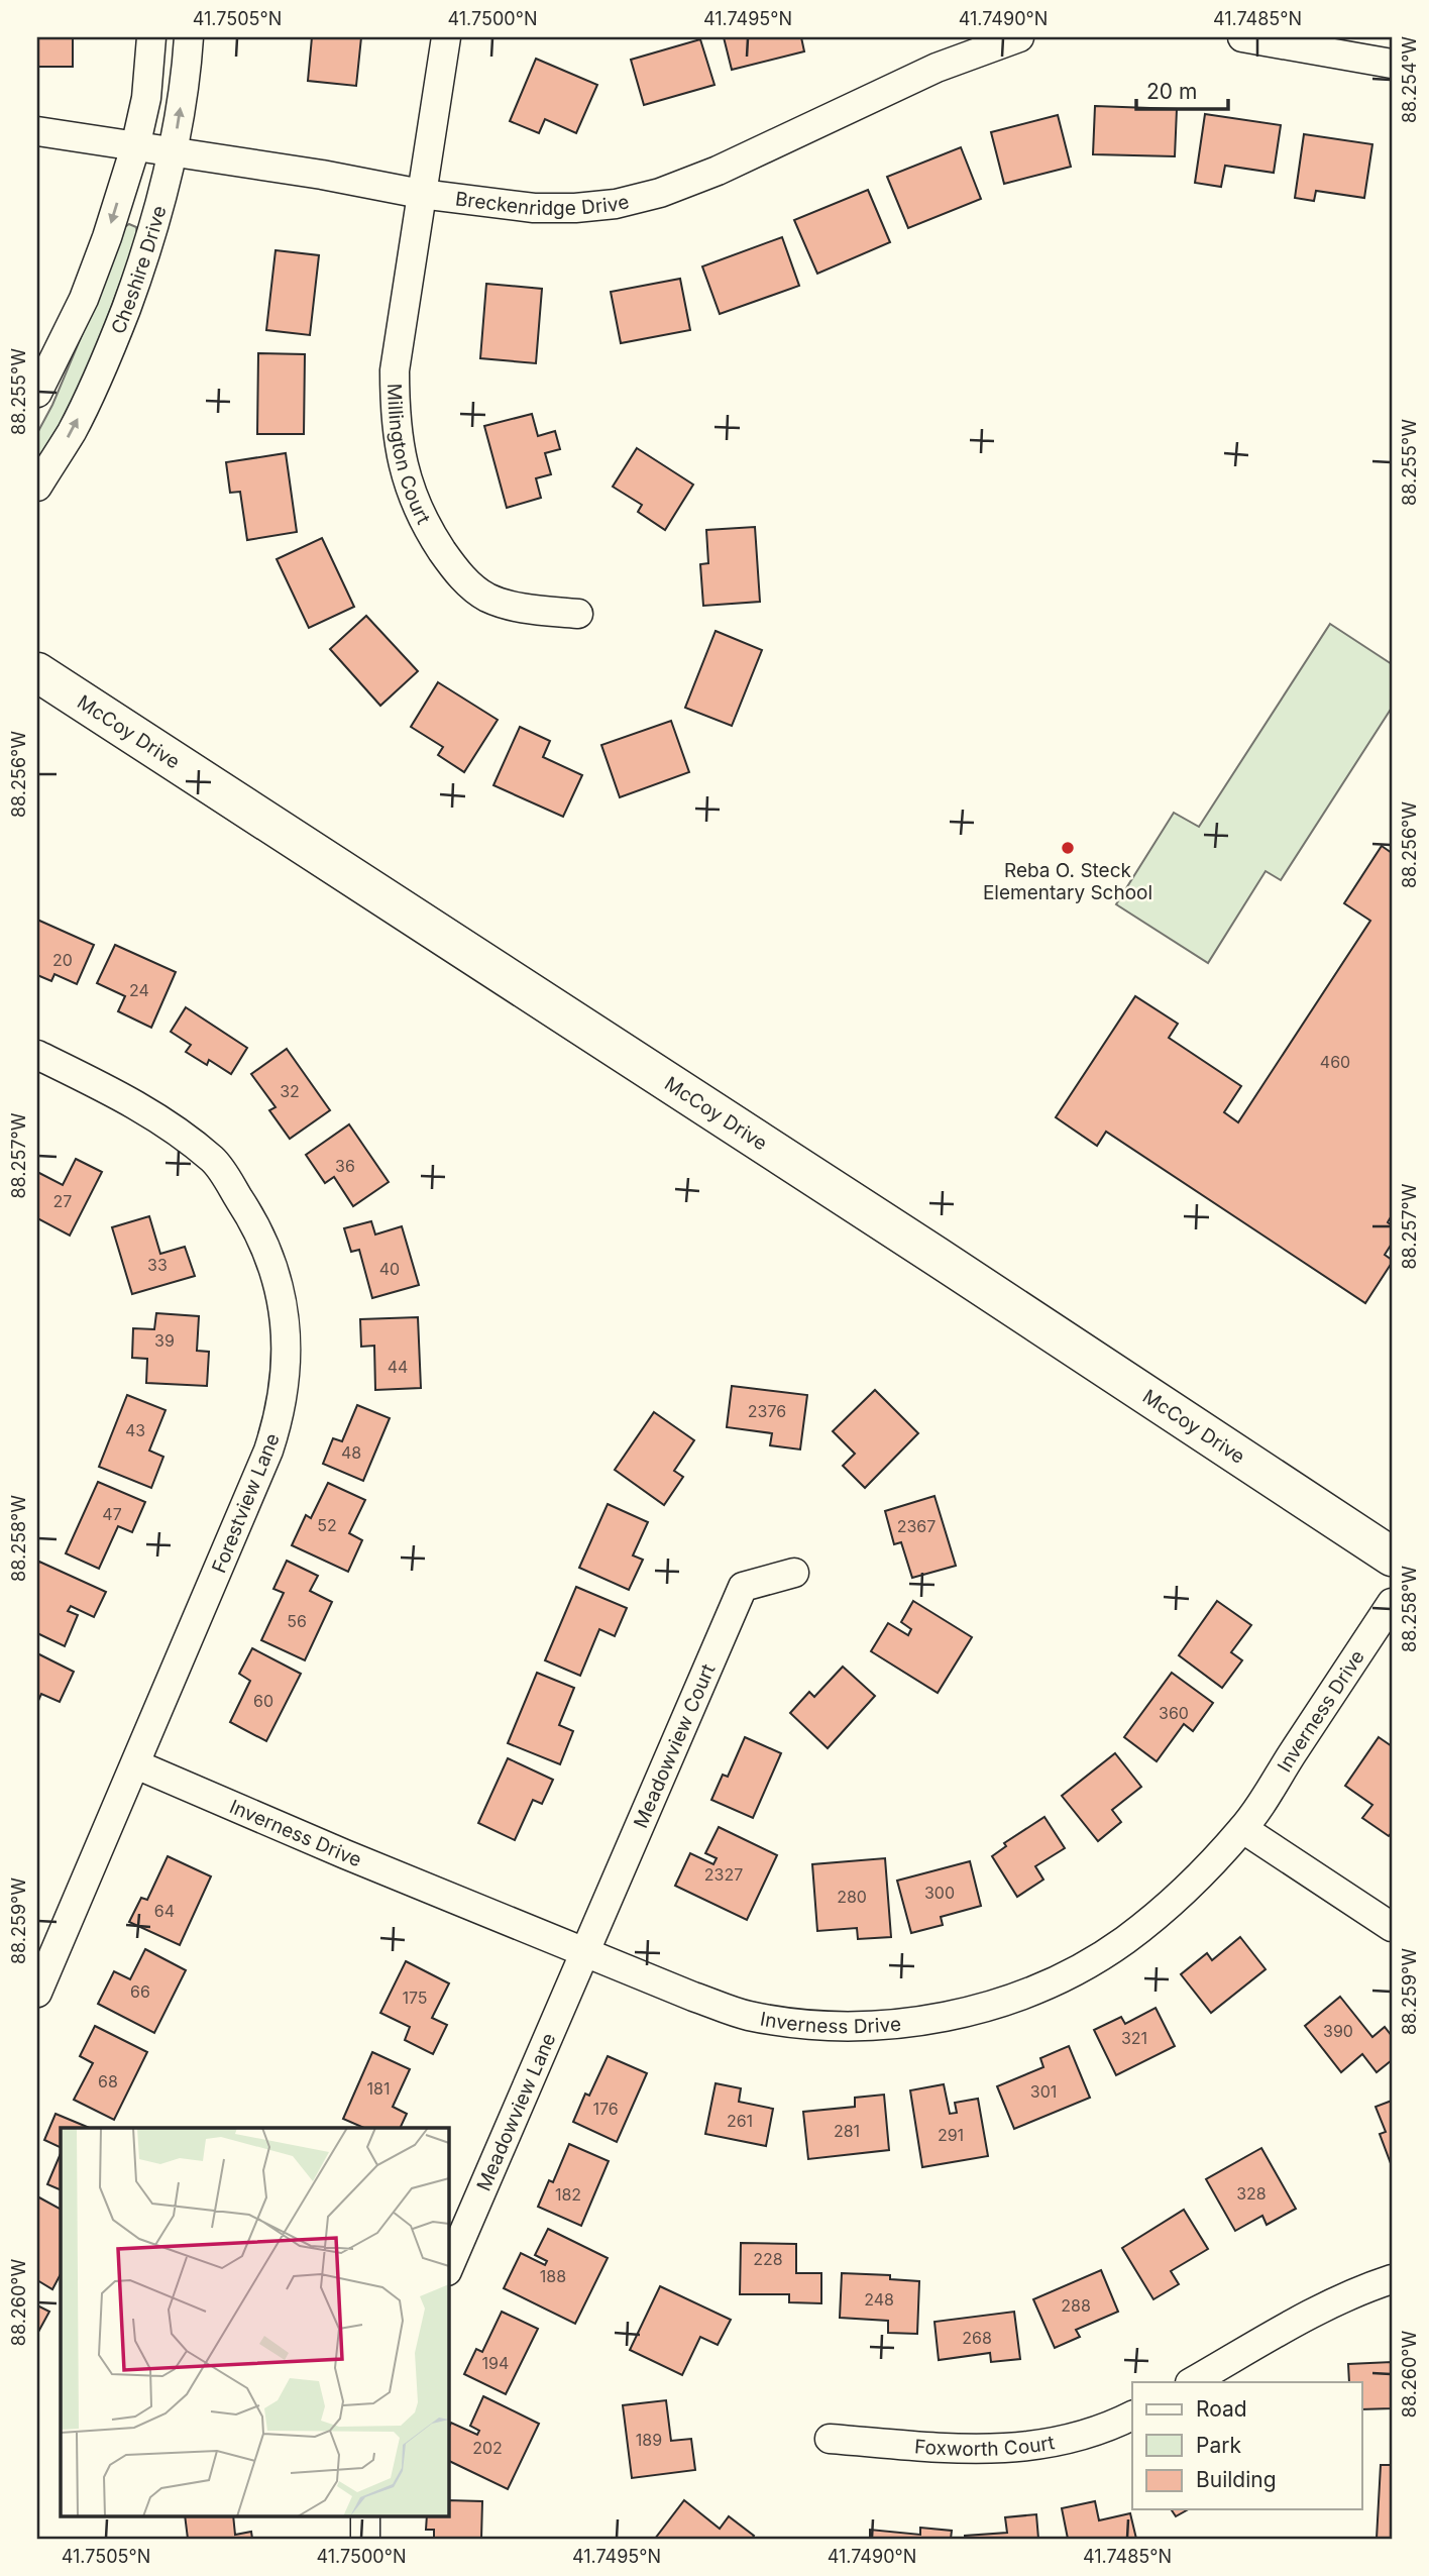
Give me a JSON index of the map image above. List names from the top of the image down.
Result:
{
  "streets": {
    "street": [
      "Breckenridge Drive",
      "Cheshire Drive",
      "Millington Court",
      "McCoy Drive",
      "Forestview Lane",
      "Inverness Drive",
      "Meadowview Court",
      "Meadowview Lane",
      "Foxworth Court"
    ]
  },
  "crossings": [
    ["Breckenridge Drive", "Cheshire Drive"],
    ["Breckenridge Drive", "Millington Court"],
    ["Forestview Lane", "Inverness Drive"],
    ["Inverness Drive", "Meadowview Court"],
    ["Inverness Drive", "Meadowview Lane"],
    ["Meadowview Court", "Meadowview Lane"]
  ],
  "places": ["Reba O. Steck Elementary School"],
  "house_numbers": [
    "20",
    "24",
    "460",
    "32",
    "36",
    "27",
    "33",
    "40",
    "39",
    "44",
    "2376",
    "43",
    "48",
    "47",
    "52",
    "2367",
    "56",
    "60",
    "360",
    "2327",
    "300",
    "280",
    "64",
    "66",
    "175",
    "390",
    "321",
    "68",
    "181",
    "301",
    "176",
    "261",
    "281",
    "291",
    "328",
    "182",
    "228",
    "188",
    "248",
    "288",
    "268",
    "194",
    "189",
    "202"
  ],
  "legend": ["Road", "Park", "Building"],
  "scale_bar": "20 m",
  "coordinates": [
    "41.7505°N",
    "41.7500°N",
    "41.7495°N",
    "41.7490°N",
    "41.7485°N",
    "88.254°W",
    "88.255°W",
    "88.256°W",
    "88.257°W",
    "88.258°W",
    "88.259°W",
    "88.260°W"
  ]
}
